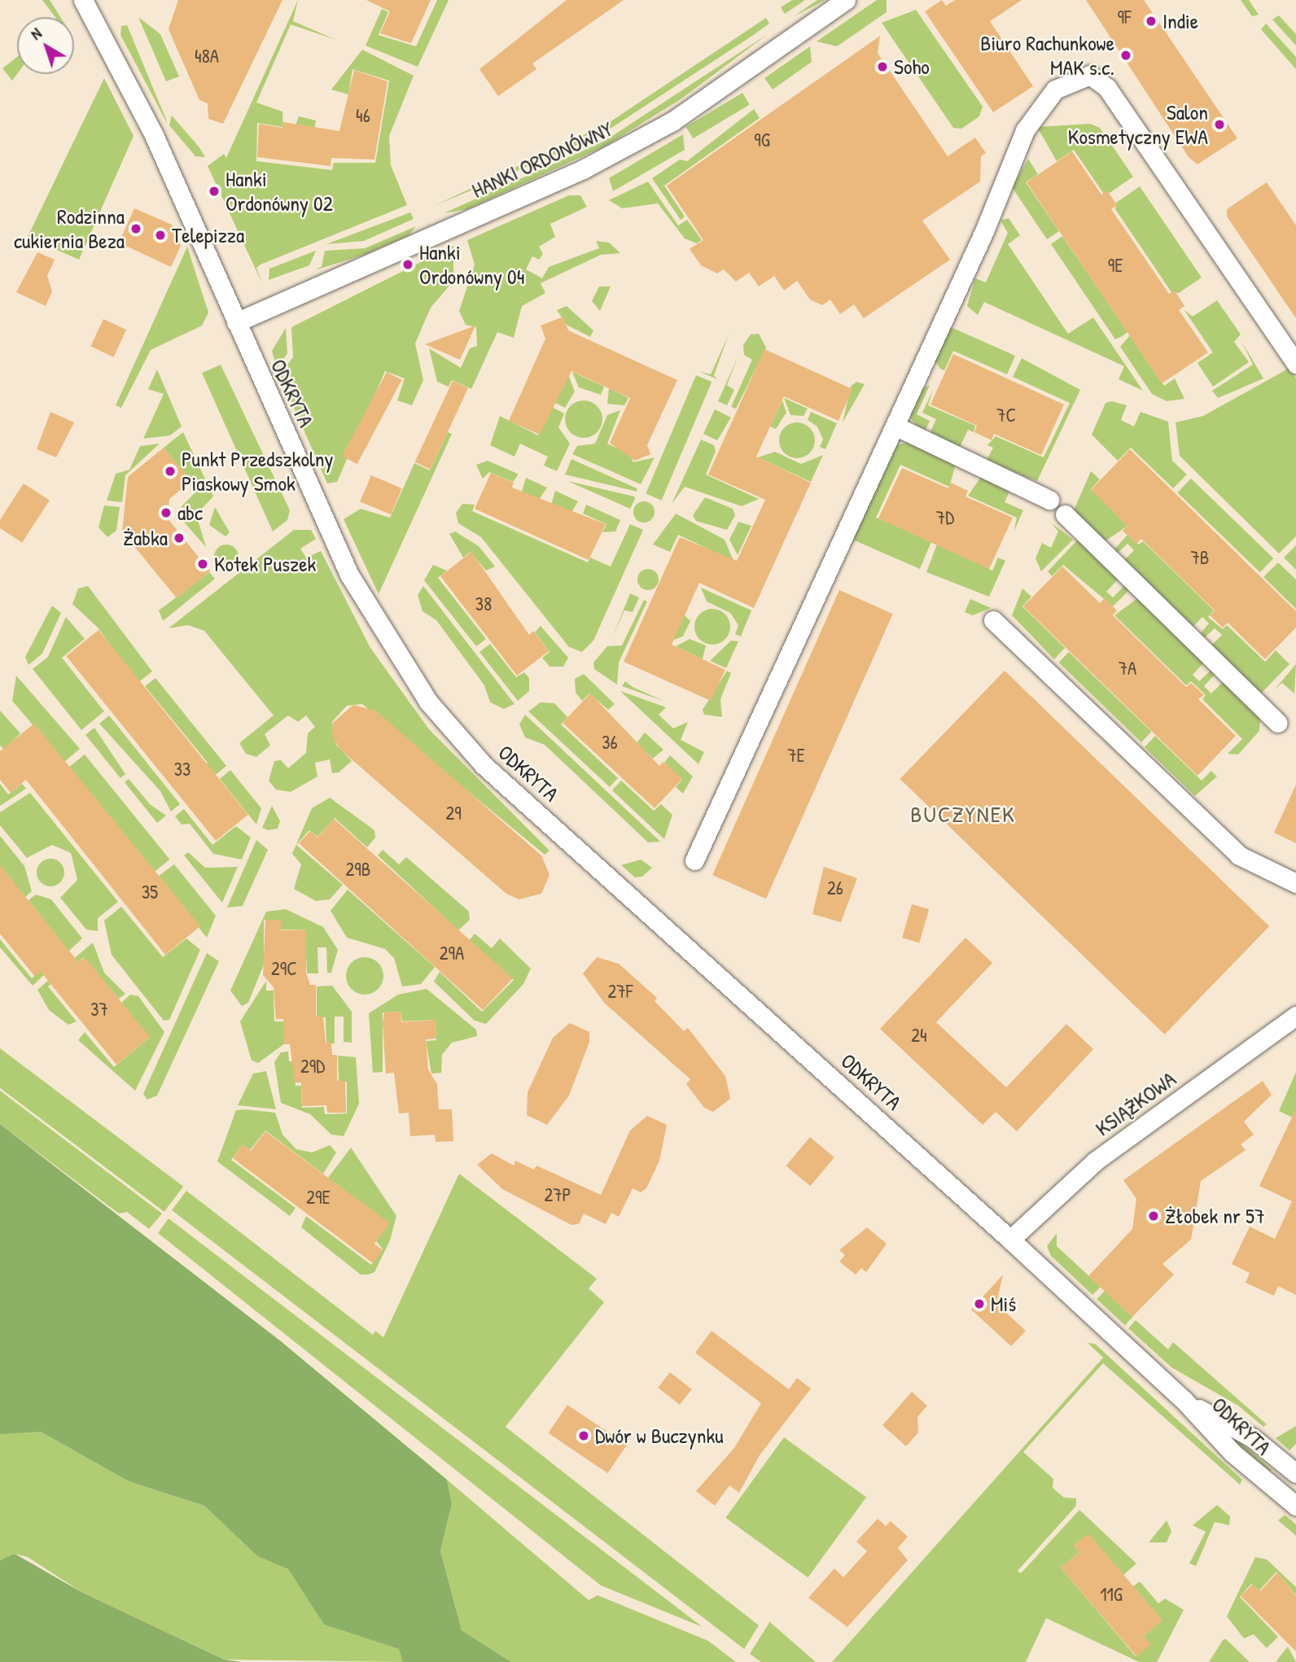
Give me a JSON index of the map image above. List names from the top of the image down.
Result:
{
  "streets": {
    "street": ["HANKI ORDONÓWNY", "ODKRYTA", "KSIĄŻKOWA"]
  },
  "crossings": [
    ["HANKI ORDONÓWNY", "ODKRYTA"],
    ["ODKRYTA", "KSIĄŻKOWA"]
  ],
  "districts": ["BUCZYNEK"],
  "places": [
    "Indie",
    "Biuro Rachunkowe MAK s.c.",
    "Soho",
    "Salon Kosmetyczny EWA",
    "Hanki Ordonówny 02",
    "Rodzinna cukiernia Beza",
    "Telepizza",
    "Hanki Ordonówny 04",
    "Punkt Przedszkolny Piaskowy Smok",
    "abc",
    "Żabka",
    "Kotek Puszek",
    "Żłobek nr 57",
    "Miś",
    "Dwór w Buczynku"
  ],
  "house_numbers": [
    "9F",
    "48A",
    "46",
    "9G",
    "9E",
    "7C",
    "7D",
    "7B",
    "38",
    "7A",
    "36",
    "7E",
    "33",
    "29",
    "29B",
    "26",
    "35",
    "29A",
    "29C",
    "27F",
    "37",
    "24",
    "29D",
    "27P",
    "29E",
    "11G"
  ],
  "north": "top left"
}
